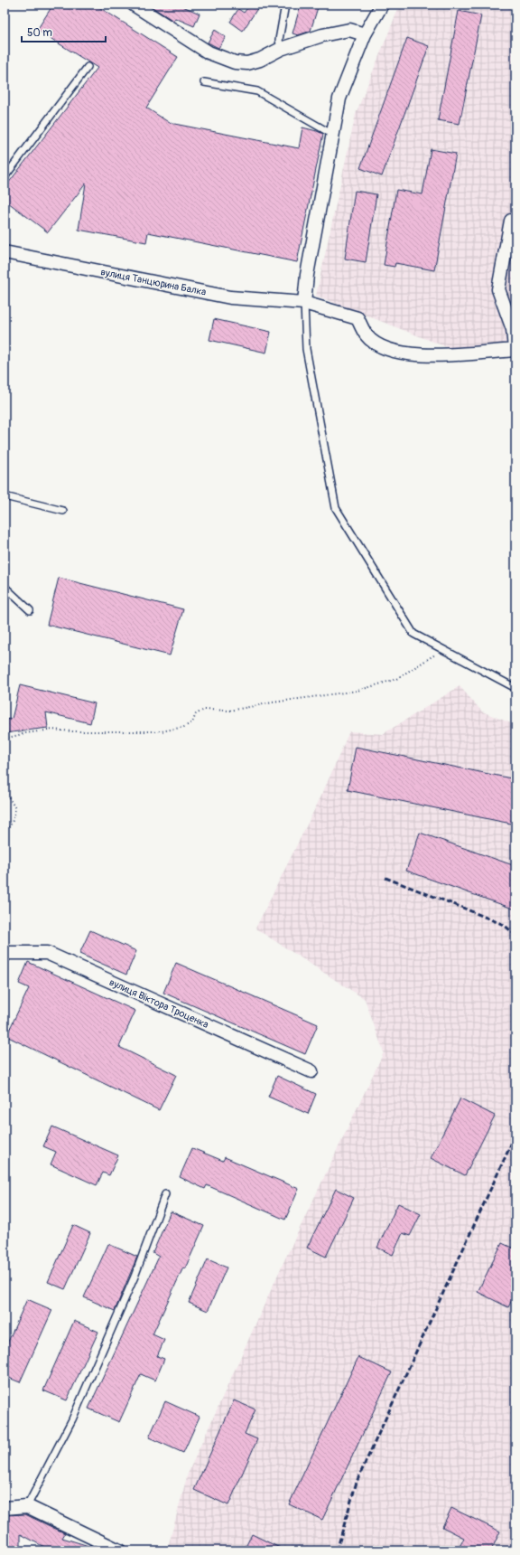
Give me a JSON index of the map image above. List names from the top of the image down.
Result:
{
  "streets": {
    "street": ["вулиця Танцюрина Балка", "вулиця Віктора Троценка"]
  },
  "scale_bar": "50 m"
}
